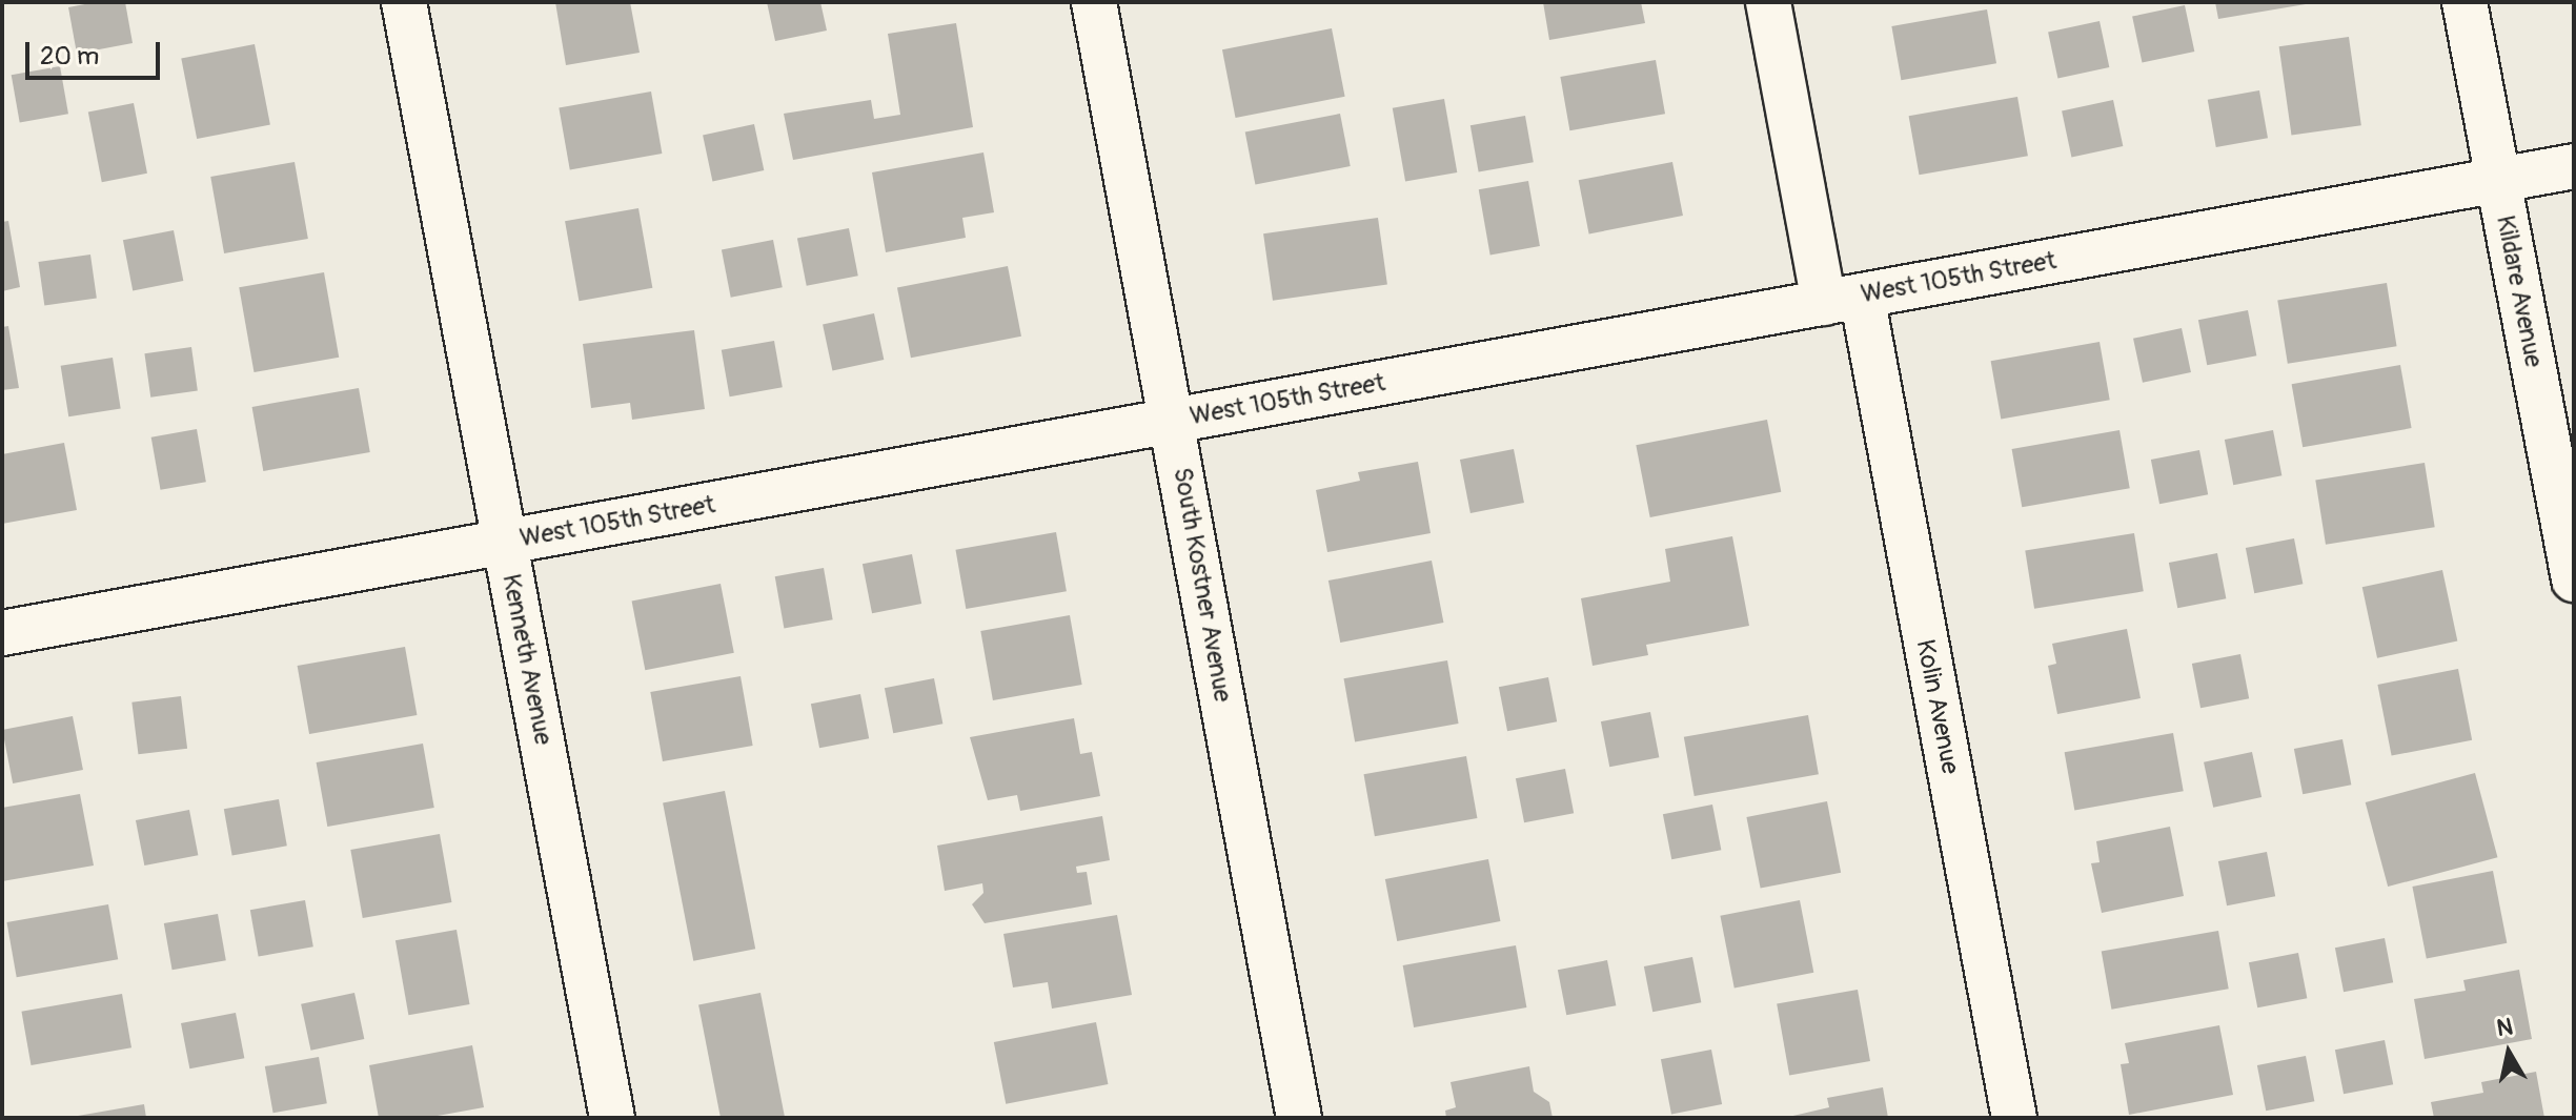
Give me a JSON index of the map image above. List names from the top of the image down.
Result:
{
  "streets": {
    "street": [
      "West 105th Street",
      "Kildare Avenue",
      "South Kostner Avenue",
      "Kenneth Avenue",
      "Kolin Avenue"
    ]
  },
  "crossings": [
    ["West 105th Street", "Kildare Avenue"],
    ["West 105th Street", "South Kostner Avenue"],
    ["West 105th Street", "Kenneth Avenue"],
    ["West 105th Street", "Kolin Avenue"]
  ],
  "scale_bar": "20 m",
  "north": "top"
}
